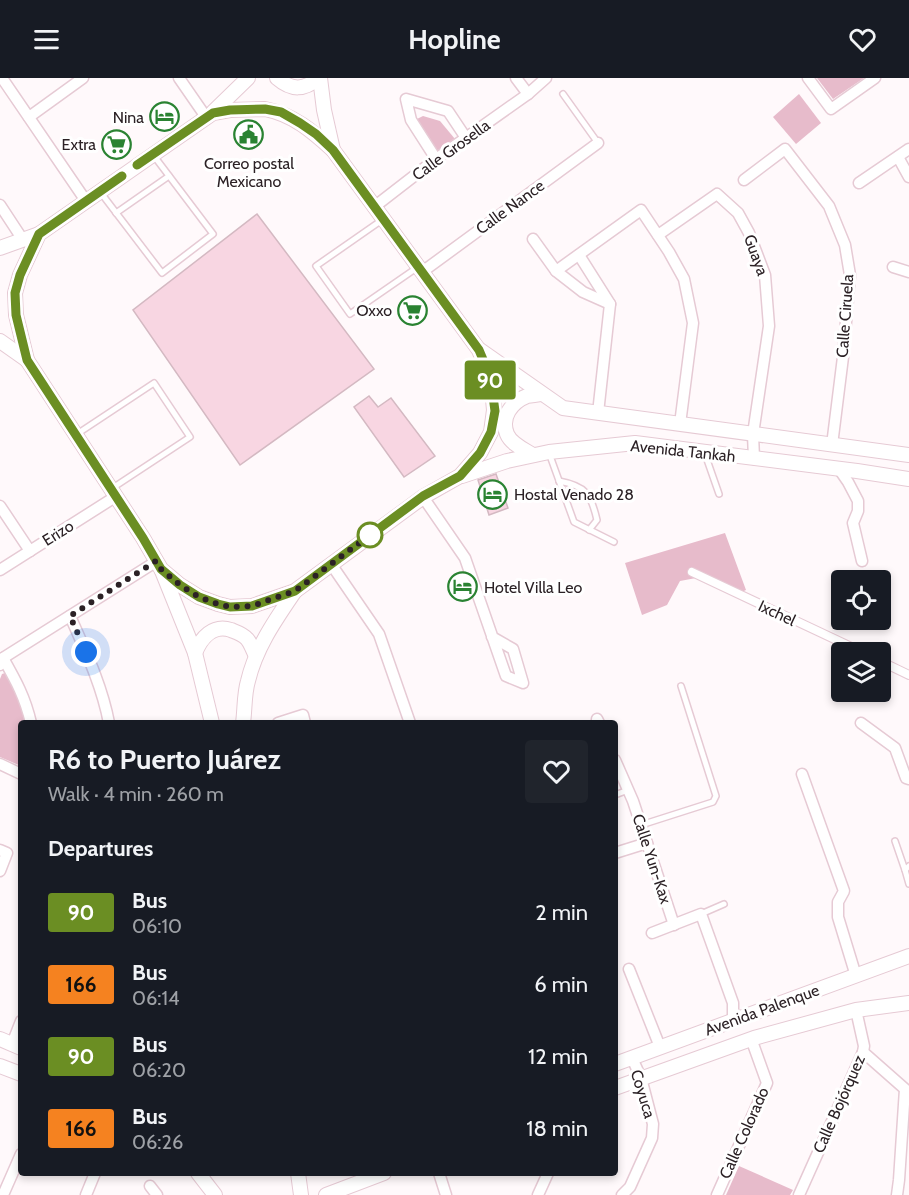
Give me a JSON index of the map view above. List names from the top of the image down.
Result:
{
  "streets": {
    "street": [
      "Calle Grosella",
      "Calle Nance",
      "Guaya",
      "Calle Ciruela",
      "Avenida Tankah",
      "Erizo",
      "Ixchel",
      "Calle Yun-Kax",
      "Avenida Palenque",
      "Coyuca",
      "Calle Bojórquez",
      "Calle Colorado"
    ]
  },
  "crossings": [
    ["Guaya", "Avenida Tankah"],
    ["Calle Ciruela", "Avenida Tankah"],
    ["Avenida Palenque", "Coyuca"],
    ["Avenida Palenque", "Calle Bojórquez"],
    ["Avenida Palenque", "Calle Colorado"]
  ],
  "places": {
    "hotel": ["Nina", "Hostal Venado 28", "Hotel Villa Leo"],
    "public building": ["Correo postal Mexicano"],
    "supermarket": ["Extra", "Oxxo"]
  },
  "lines": ["bus line 90"],
  "page": {
    "header": "Hopline",
    "on_map": "90",
    "heading": [
      ["R6 to Puerto Juárez", "Walk · 4 min · 260 m"],
      "Departures"
    ],
    "list": [
      {
        "mark": "90",
        "name": "Bus",
        "note": "06:10",
        "value": "2 min"
      },
      {
        "mark": "166",
        "name": "Bus",
        "note": "06:14",
        "value": "6 min"
      },
      {
        "mark": "90",
        "name": "Bus",
        "note": "06:20",
        "value": "12 min"
      },
      {
        "mark": "166",
        "name": "Bus",
        "note": "06:26",
        "value": "18 min"
      }
    ]
  }
}
